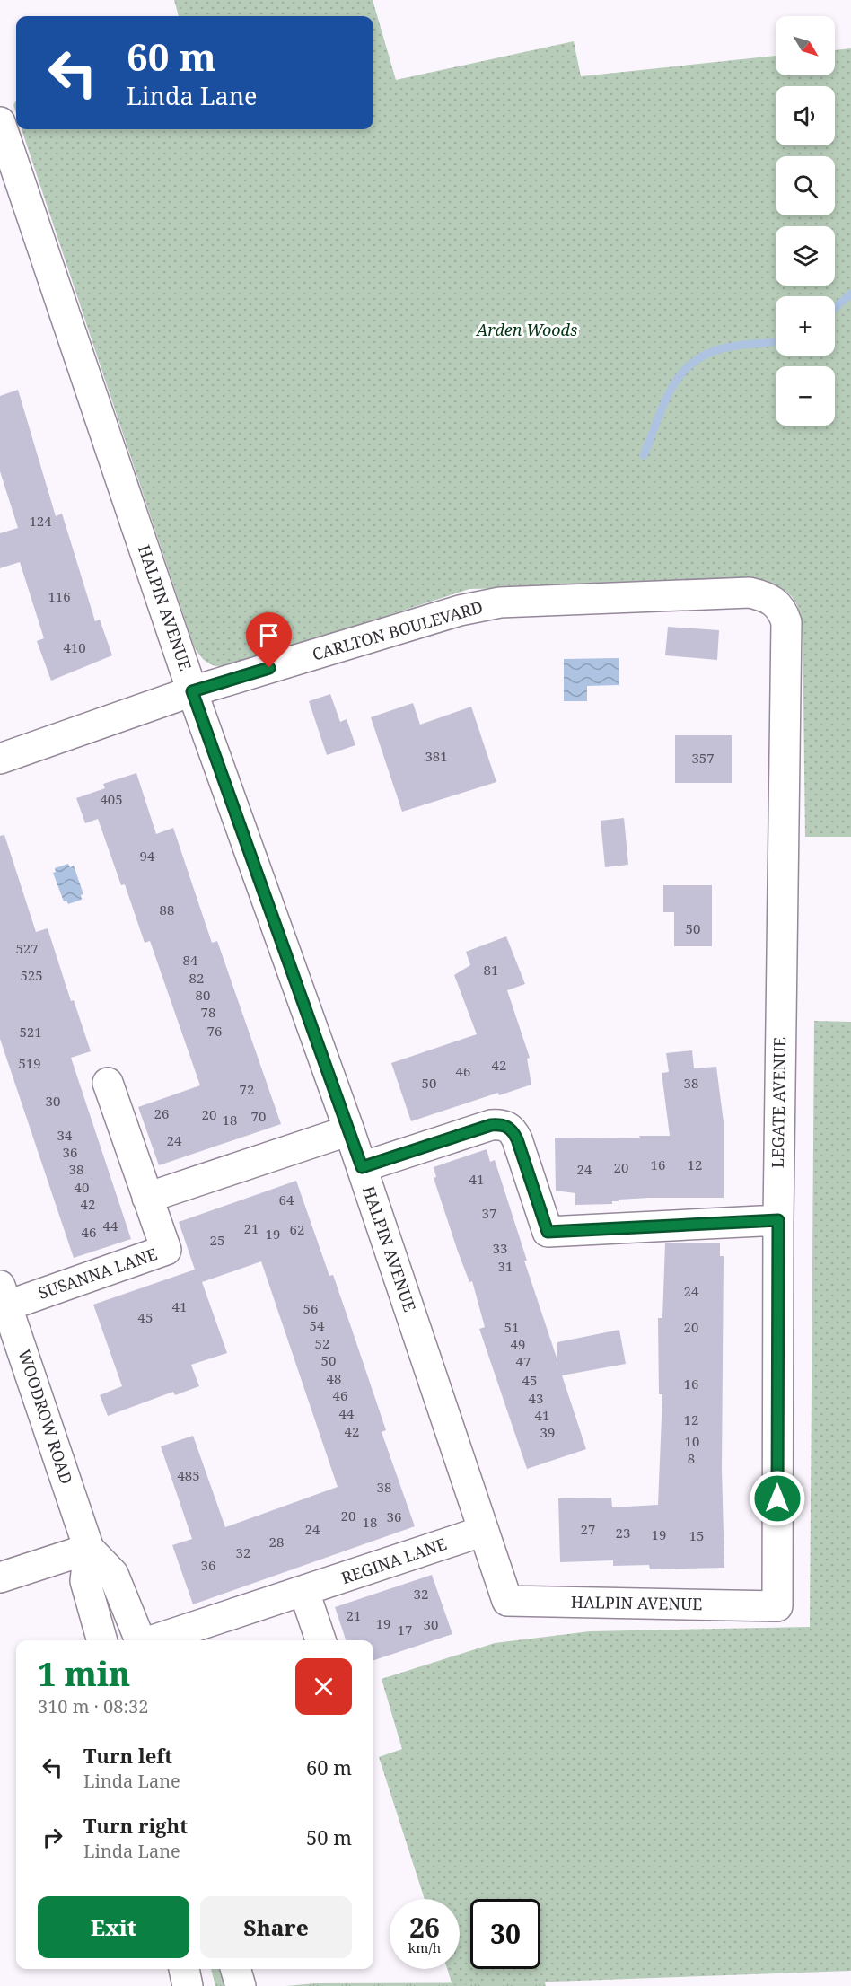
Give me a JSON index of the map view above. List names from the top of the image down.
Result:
{
  "streets": {
    "street": [
      "HALPIN AVENUE",
      "CARLTON BOULEVARD",
      "LEGATE AVENUE",
      "SUSANNA LANE",
      "WOODROW ROAD",
      "REGINA LANE"
    ]
  },
  "crossings": [
    ["HALPIN AVENUE", "CARLTON BOULEVARD"],
    ["HALPIN AVENUE", "LEGATE AVENUE"],
    ["HALPIN AVENUE", "REGINA LANE"],
    ["CARLTON BOULEVARD", "LEGATE AVENUE"],
    ["SUSANNA LANE", "WOODROW ROAD"]
  ],
  "parks": ["Arden Woods"],
  "house_numbers": [
    "124",
    "116",
    "410",
    "381",
    "357",
    "405",
    "94",
    "88",
    "50",
    "527",
    "84",
    "81",
    "525",
    "82",
    "80",
    "78",
    "76",
    "521",
    "519",
    "42",
    "46",
    "50",
    "38",
    "72",
    "30",
    "26",
    "20",
    "70",
    "18",
    "34",
    "24",
    "36",
    "16",
    "12",
    "20",
    "38",
    "24",
    "41",
    "40",
    "64",
    "42",
    "37",
    "44",
    "21",
    "62",
    "46",
    "19",
    "25",
    "33",
    "31",
    "24",
    "41",
    "56",
    "45",
    "54",
    "51",
    "20",
    "52",
    "49",
    "50",
    "47",
    "48",
    "45",
    "16",
    "46",
    "43",
    "44",
    "41",
    "12",
    "42",
    "39",
    "10",
    "8",
    "485",
    "38",
    "20",
    "36",
    "18",
    "24",
    "27",
    "23",
    "19",
    "15",
    "28",
    "32",
    "36",
    "32",
    "21",
    "19",
    "30",
    "17"
  ],
  "north": "bottom right",
  "page": {
    "map_buttons": ["+", "−"],
    "turn": ["60 m", "Linda Lane"],
    "heading": ["1 min", "310 m · 08:32"],
    "list": [
      {
        "name": "Turn left",
        "note": "Linda Lane",
        "value": "60 m"
      },
      {
        "name": "Turn right",
        "note": "Linda Lane",
        "value": "50 m"
      }
    ],
    "buttons": ["Exit", "Share"],
    "speed": "26 km/h",
    "limit": "30"
  }
}
